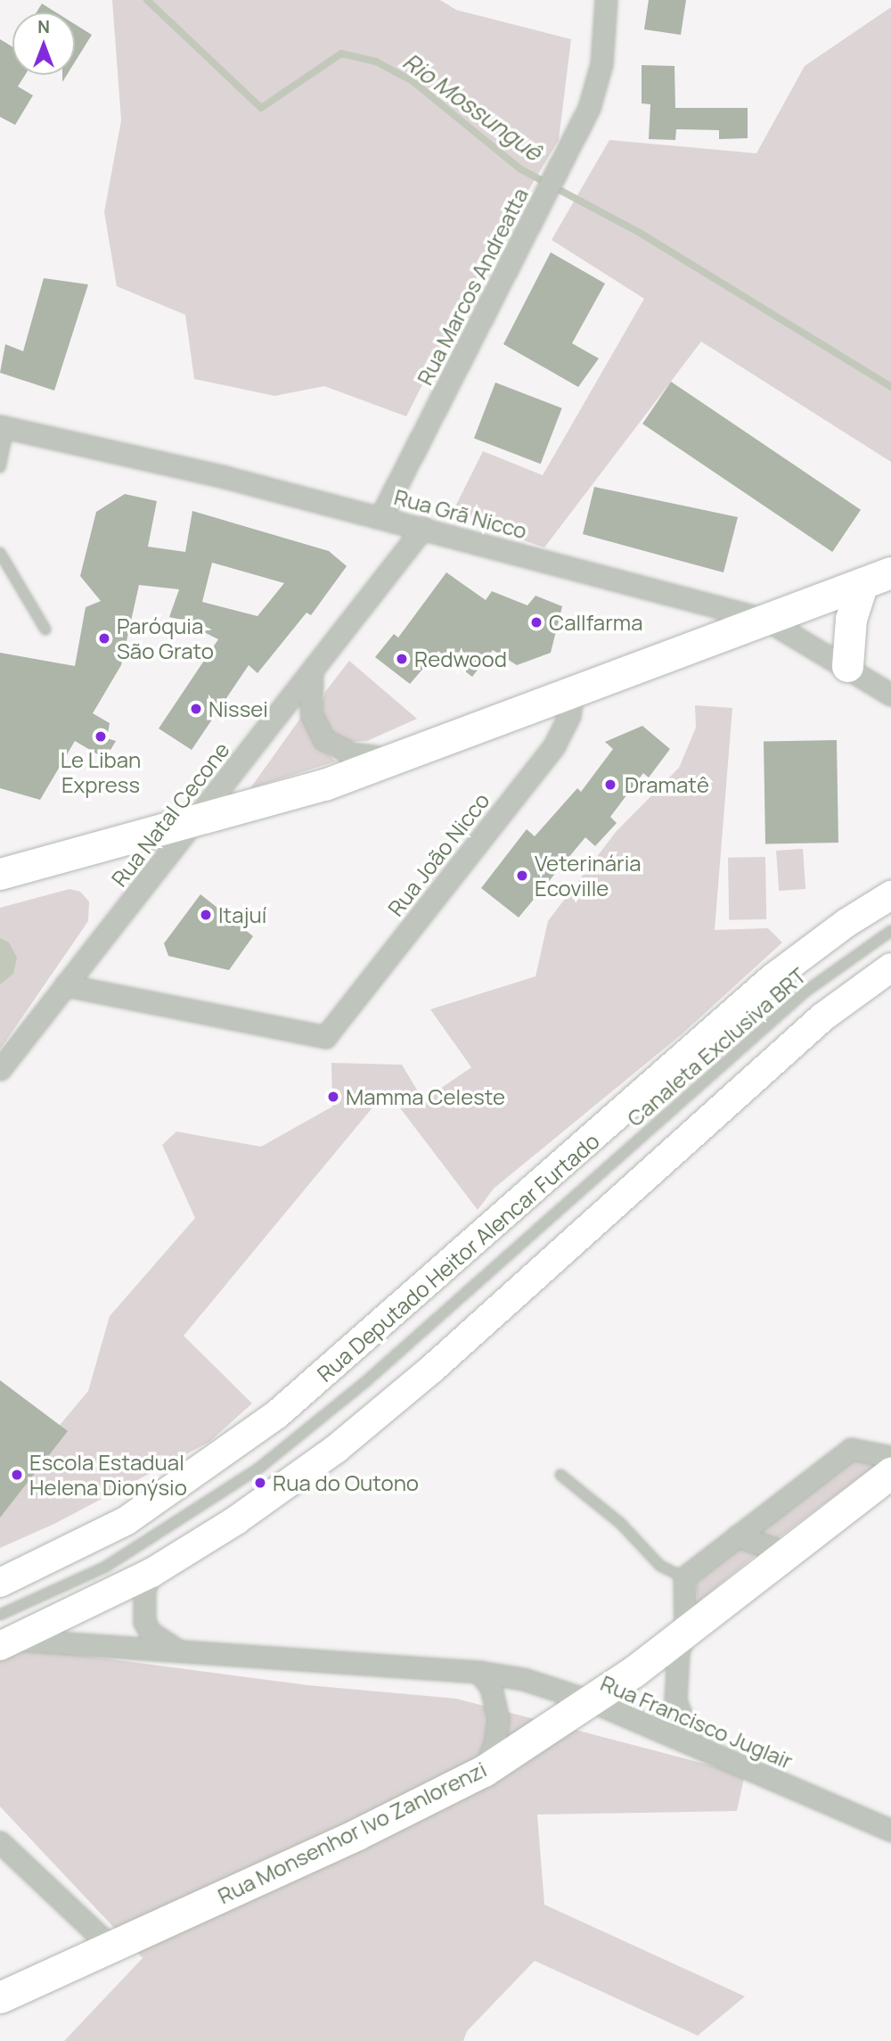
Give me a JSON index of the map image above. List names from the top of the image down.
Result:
{
  "streets": {
    "main road": ["Rua Monsenhor Ivo Zanlorenzi"],
    "street": [
      "Rua Marcos Andreatta",
      "Rua Grã Nicco",
      "Rua Natal Cecone",
      "Rua João Nicco",
      "Rua Deputado Heitor Alencar Furtado",
      "Rua Francisco Juglair"
    ],
    "lane": ["Canaleta Exclusiva BRT"]
  },
  "crossings": [
    ["Rua Marcos Andreatta", "Rua Grã Nicco"],
    ["Rua Grã Nicco", "Rua Natal Cecone"],
    ["Rua Natal Cecone", "Rua João Nicco"],
    ["Rua Francisco Juglair", "Rua Monsenhor Ivo Zanlorenzi"]
  ],
  "water": ["Rio Mossunguê"],
  "places": [
    "Callfarma",
    "Paróquia São Grato",
    "Redwood",
    "Nissei",
    "Le Liban Express",
    "Dramatê",
    "Veterinária Ecoville",
    "Itajuí",
    "Mamma Celeste",
    "Escola Estadual Helena Dionýsio",
    "Rua do Outono"
  ],
  "north": "top"
}
